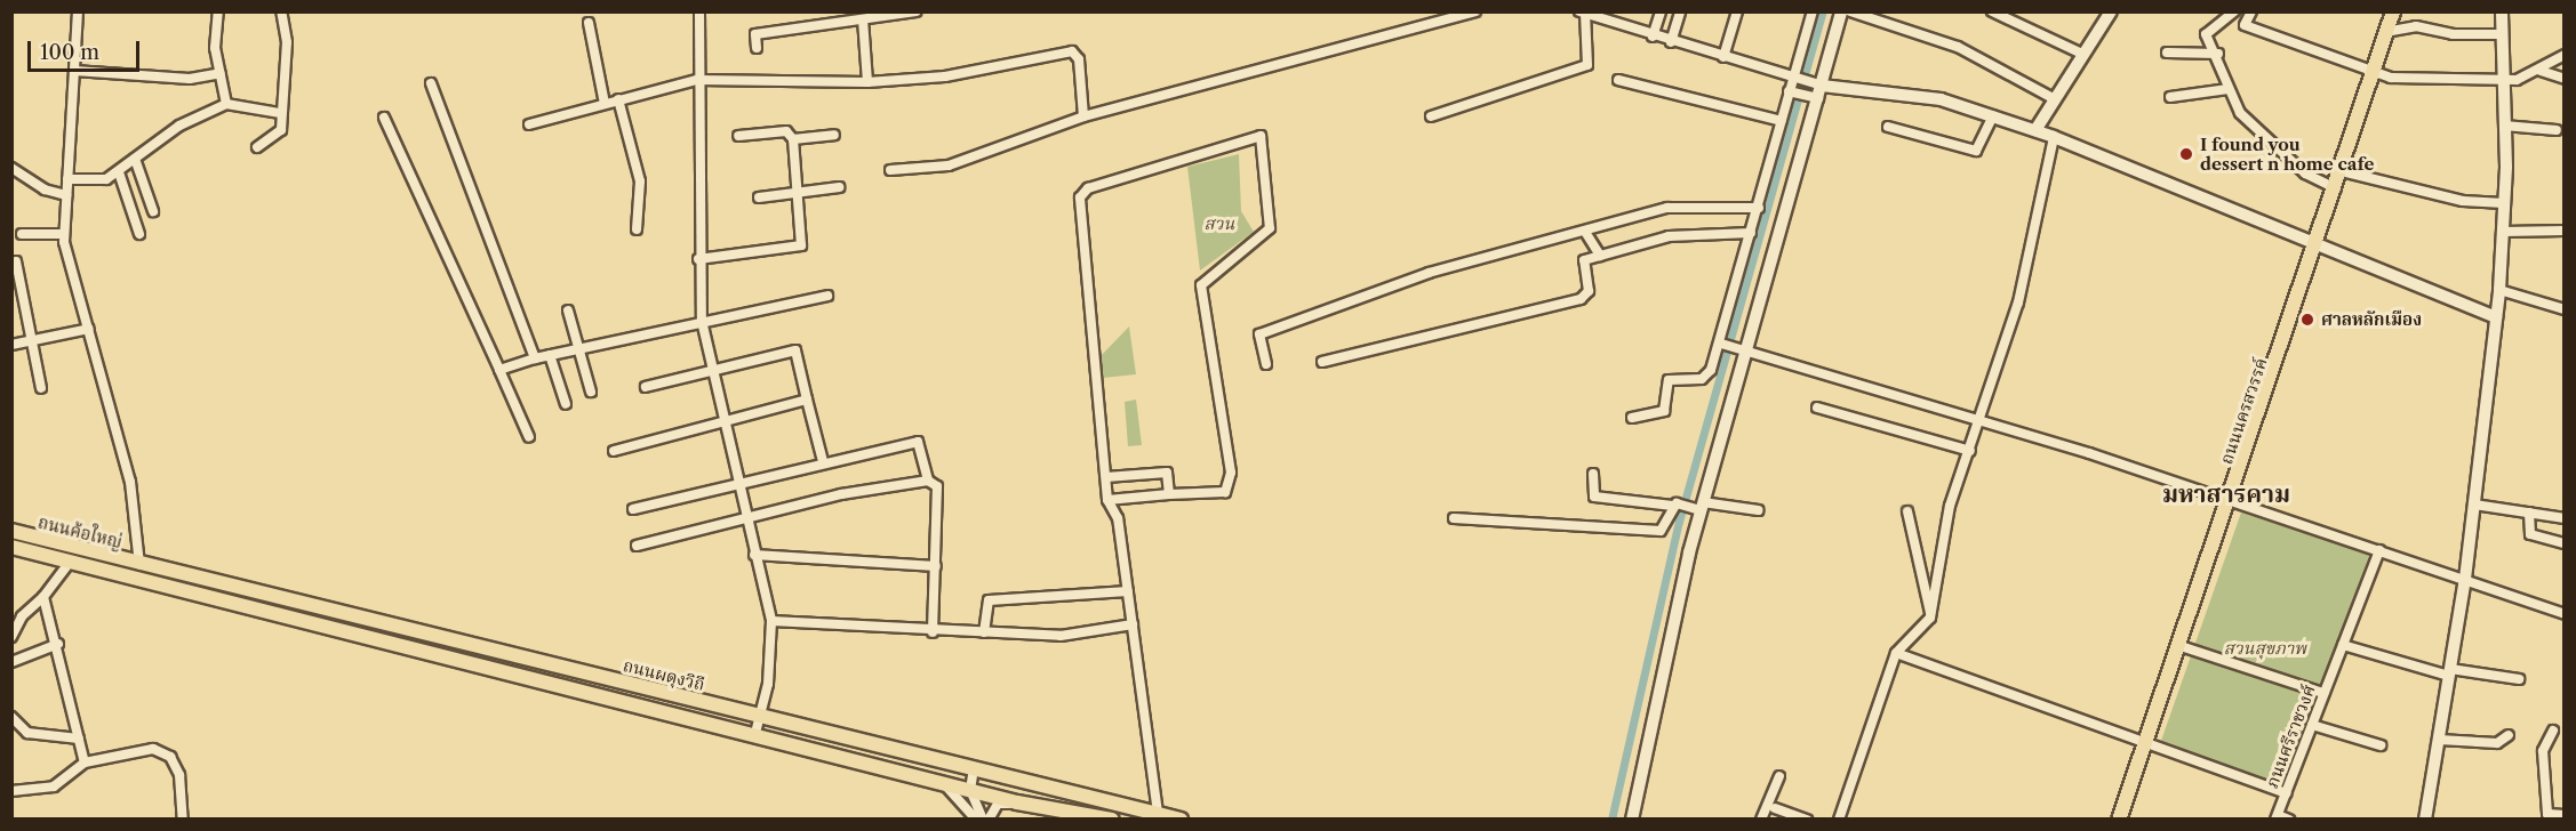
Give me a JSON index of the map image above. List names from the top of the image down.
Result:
{
  "streets": {
    "main road": ["ถนนนครสวรรค์", "ถนนค้อใหญ่", "ถนนผดุงวิถี"],
    "street": ["ภนนศรีราชวงศ์"]
  },
  "crossings": [
    ["ถนนค้อใหญ่", "ถนนผดุงวิถี"]
  ],
  "districts": ["มหาสารคาม"],
  "parks": ["สวน", "สวนสุขภาพ"],
  "places": ["I found you dessert n home cafe", "ศาลหลักเมือง"],
  "scale_bar": "100 m"
}
